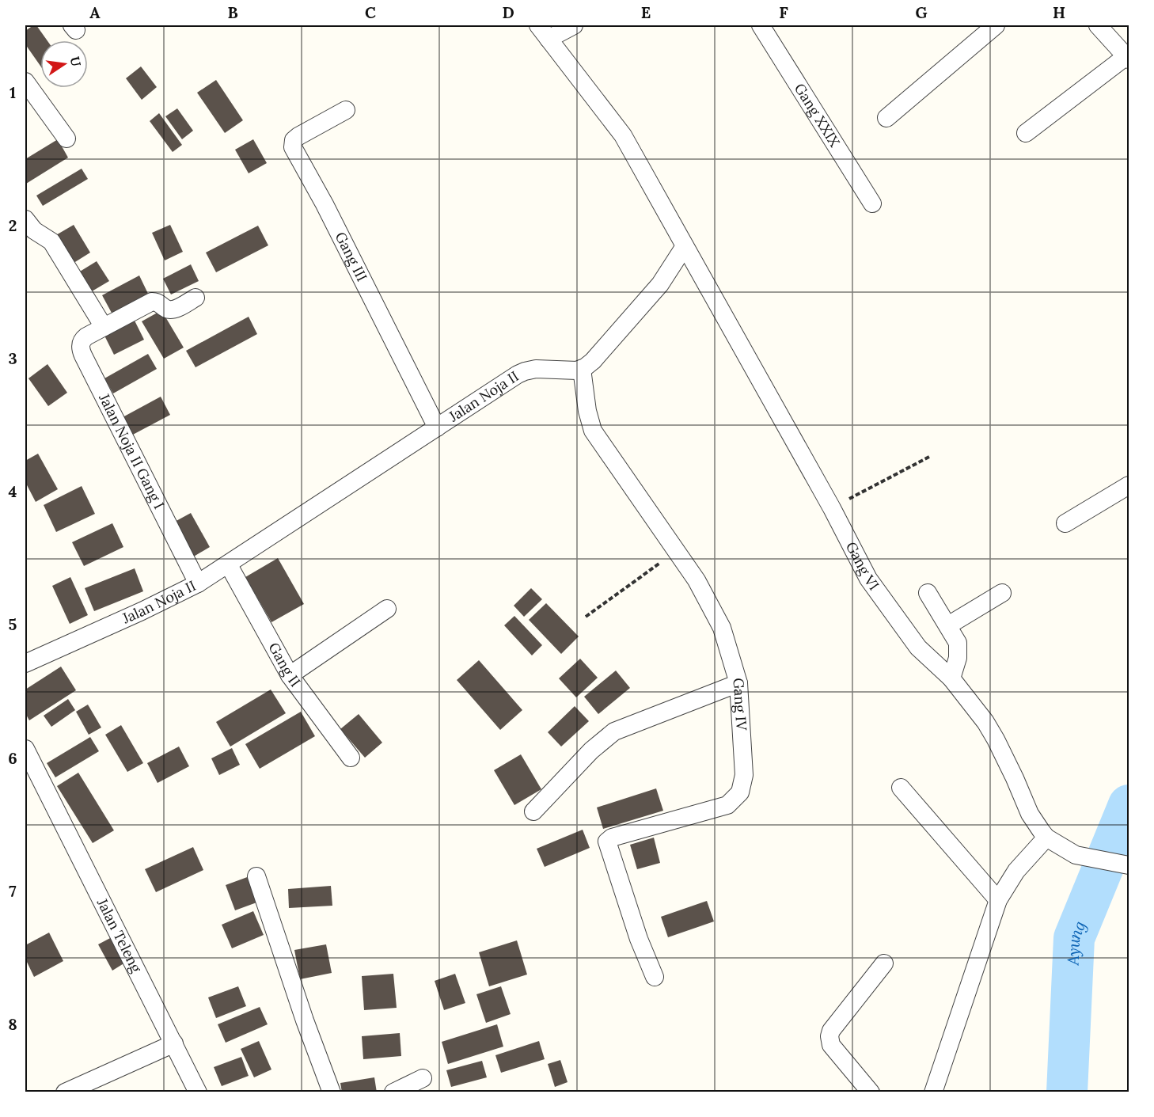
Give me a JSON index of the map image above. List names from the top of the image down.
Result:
{
  "streets": {
    "street": [
      "Gang XXIX",
      "Gang III",
      "Jalan Noja II",
      "Jalan Noja II Gang I",
      "Gang VI",
      "Gang II",
      "Gang IV",
      "Jalan Teleng"
    ]
  },
  "crossings": [
    ["Gang III", "Jalan Noja II"],
    ["Jalan Noja II", "Jalan Noja II Gang I"],
    ["Jalan Noja II", "Gang II"],
    ["Jalan Noja II", "Gang IV"]
  ],
  "water": ["Ayung"],
  "north": "right",
  "grid": {
    "columns": [
      "A",
      "B",
      "C",
      "D",
      "E",
      "F",
      "G",
      "H"
    ],
    "rows": [
      "1",
      "2",
      "3",
      "4",
      "5",
      "6",
      "7",
      "8"
    ]
  }
}
